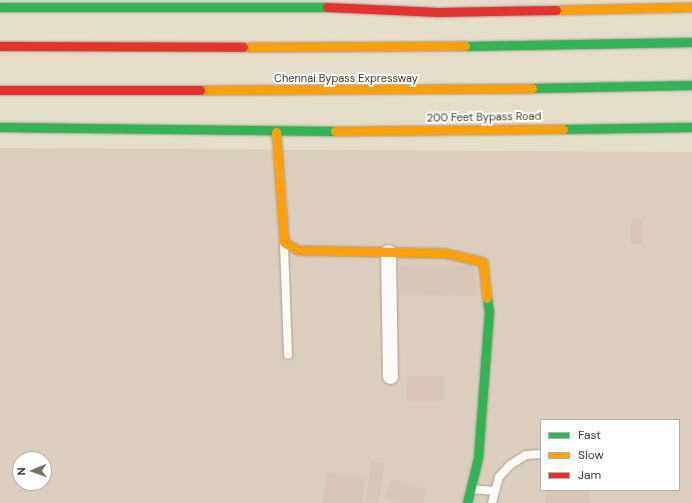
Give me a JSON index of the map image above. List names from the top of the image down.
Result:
{
  "streets": {
    "main road": ["Chennai Bypass Expressway", "200 Feet Bypass Road"]
  },
  "legend": ["Fast", "Slow", "Jam"],
  "north": "left"
}
